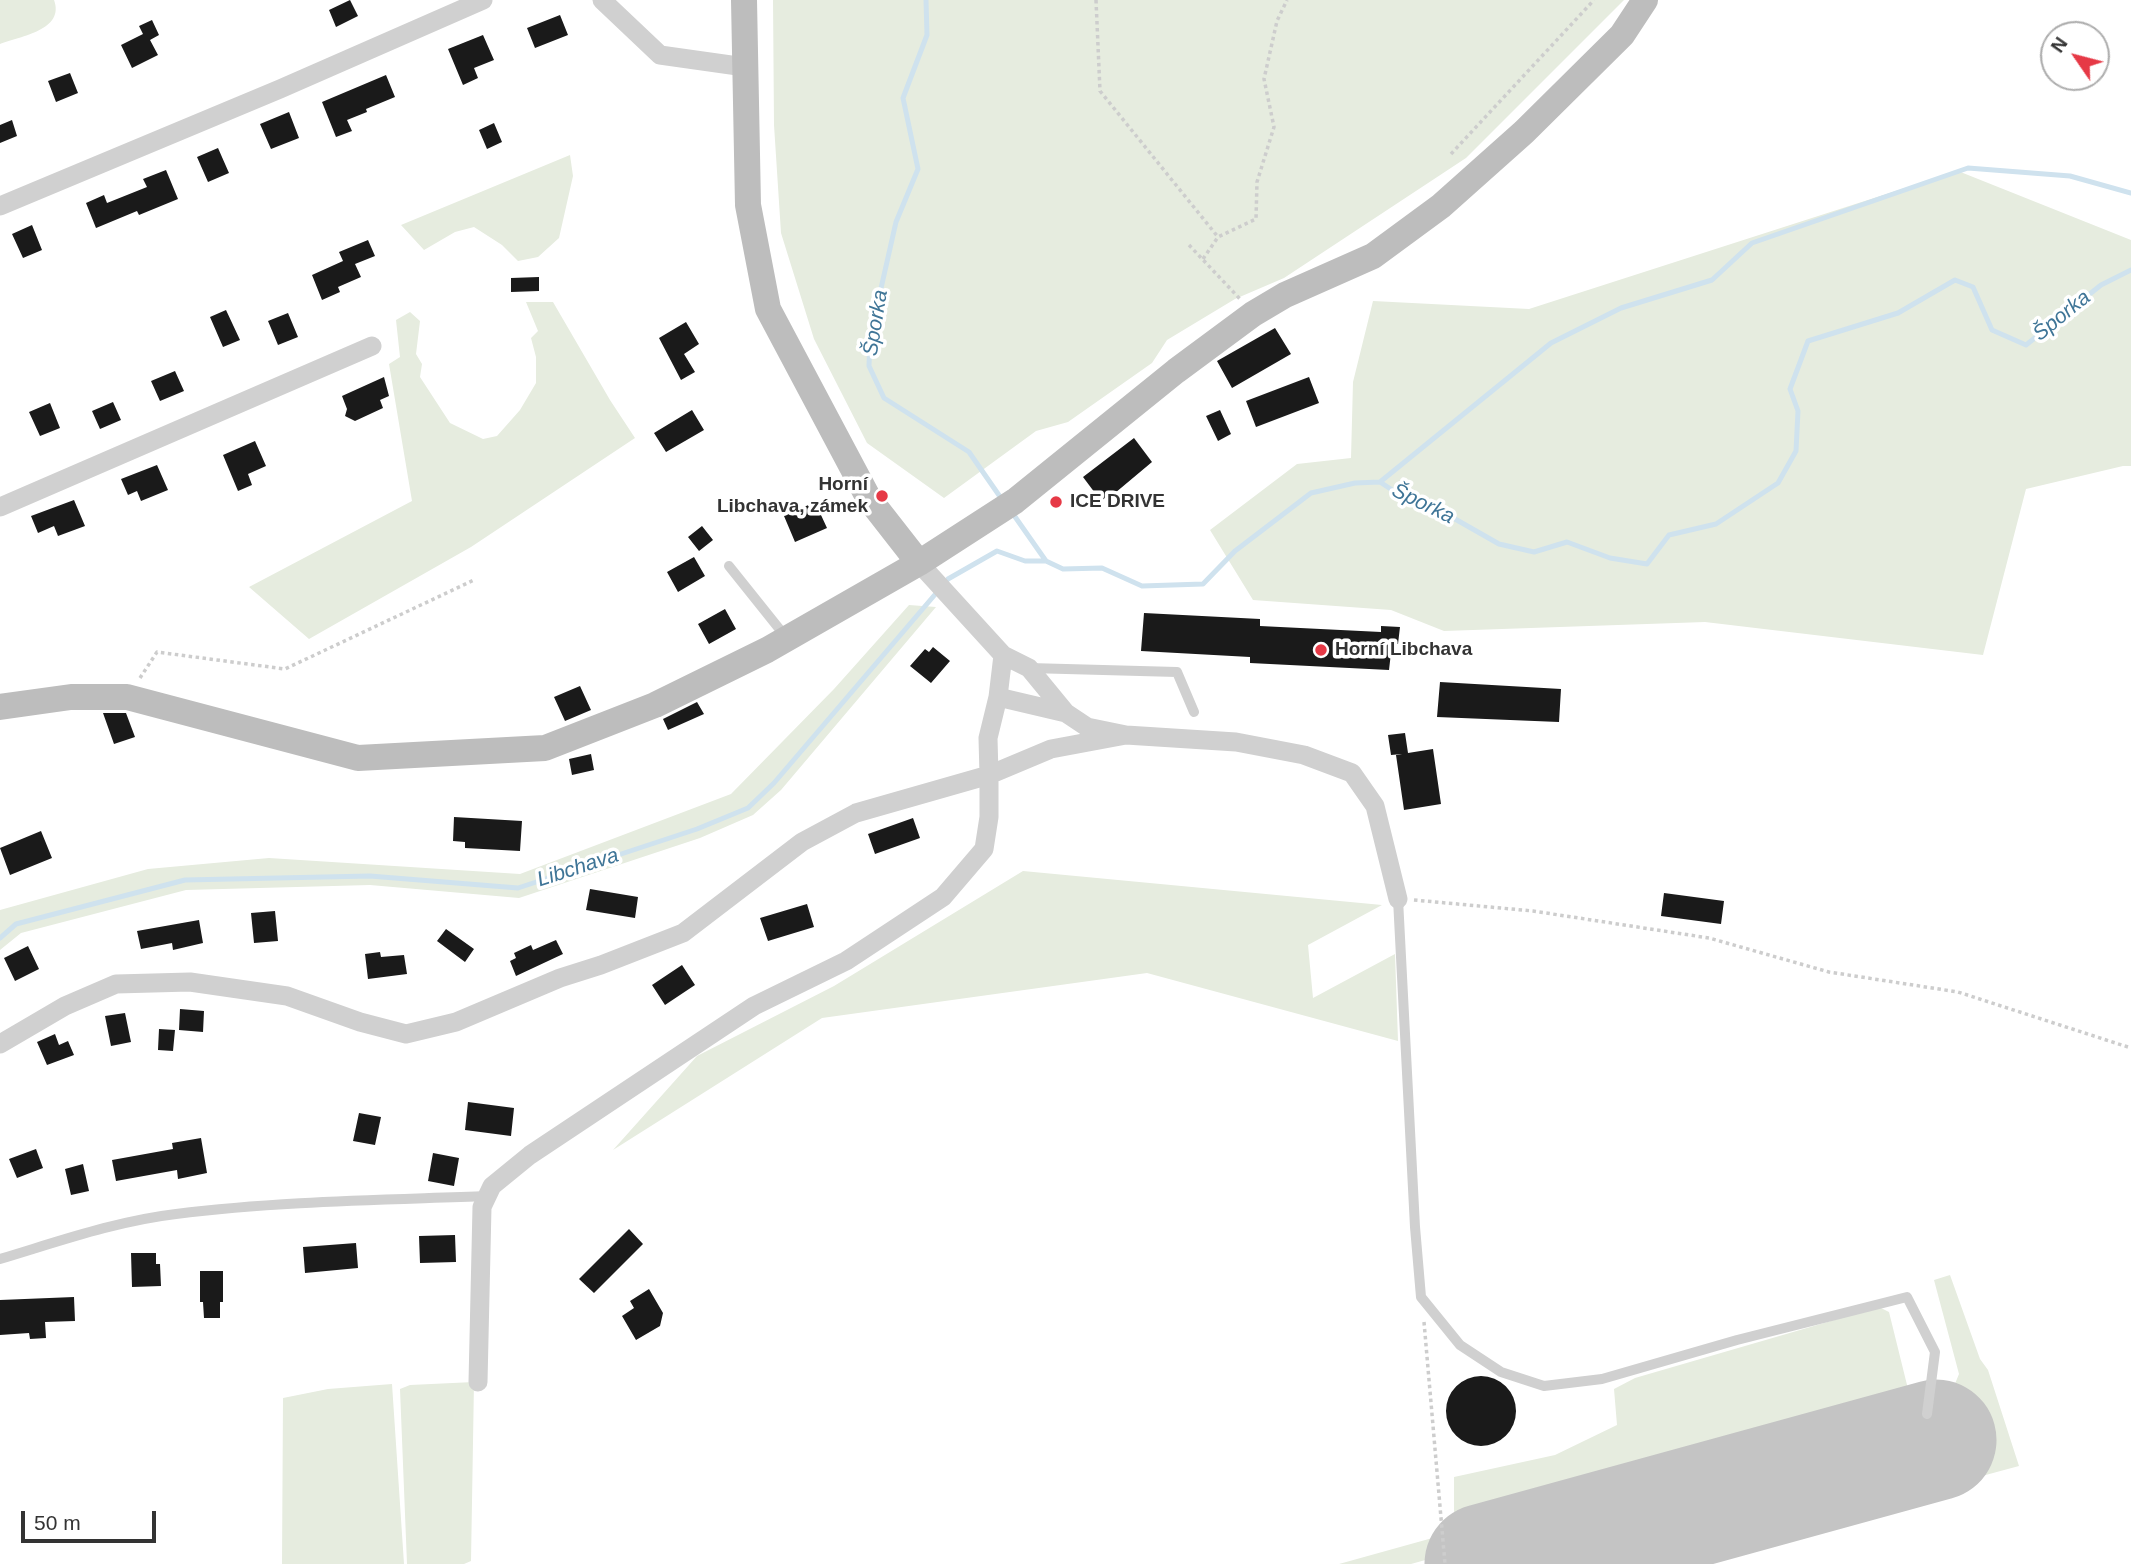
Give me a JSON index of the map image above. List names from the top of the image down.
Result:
{
  "water": ["Šporka", "Libchava"],
  "places": ["Horní Libchava, zámek", "ICE DRIVE", "Horní Libchava"],
  "scale_bar": "50 m",
  "north": "top left"
}
